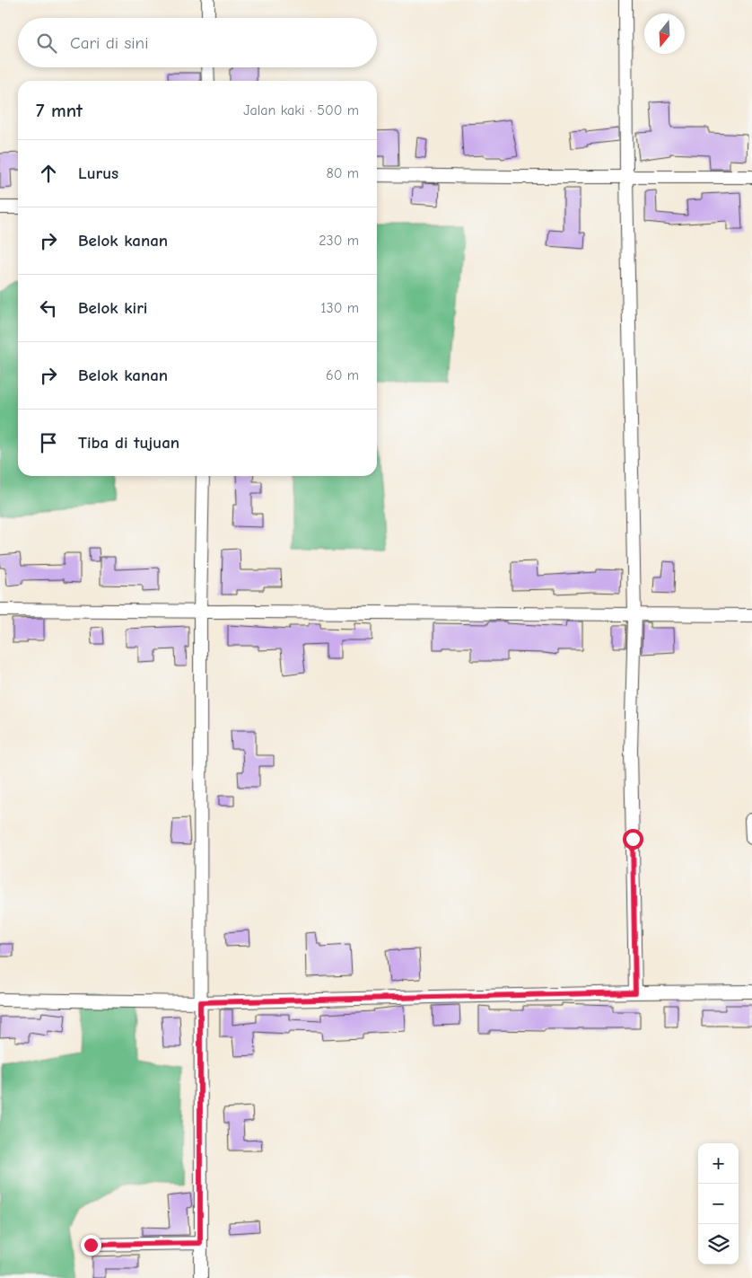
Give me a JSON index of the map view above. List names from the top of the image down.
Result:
{
  "north": "bottom",
  "page": {
    "search": "Cari di sini",
    "heading": ["7 mnt", "Jalan kaki · 500 m"],
    "list": [
      ["Lurus", "80 m"],
      ["Belok kanan", "230 m"],
      ["Belok kiri", "130 m"],
      ["Belok kanan", "60 m"],
      "Tiba di tujuan"
    ],
    "map_buttons": ["+", "−"]
  }
}
